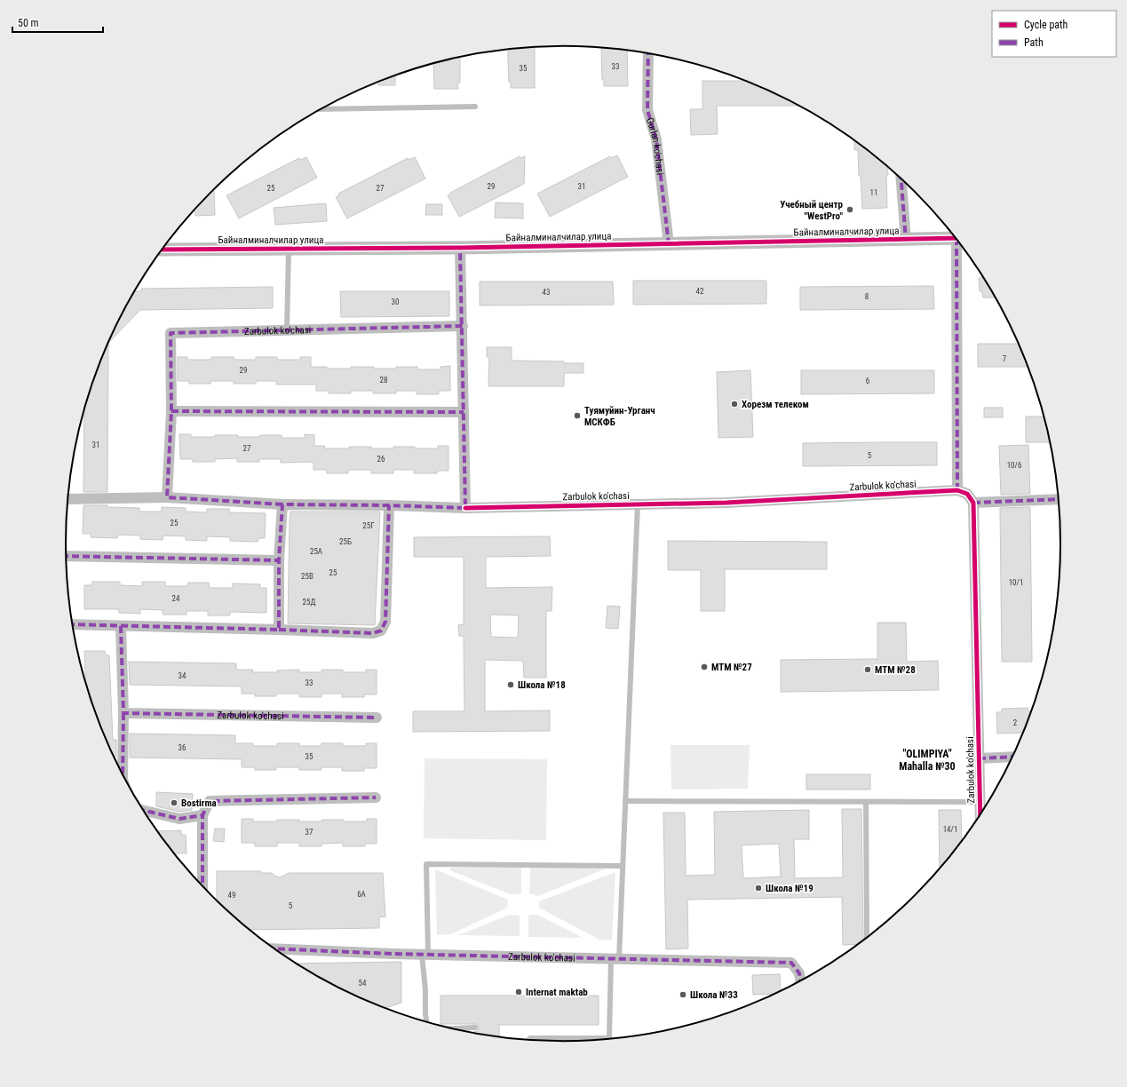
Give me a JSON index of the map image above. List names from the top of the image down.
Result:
{
  "streets": {
    "street": ["Gurlan ko'chasi", "Байналминалчилар улица", "Zarbulok ko'chasi"]
  },
  "crossings": [
    ["Gurlan ko'chasi", "Байналминалчилар улица"]
  ],
  "districts": ["\"OLIMPIYA\" Mahalla №30"],
  "places": [
    "Учебный центр \"WestPro\"",
    "Хорезм телеком",
    "Туямуйин-Урганч МСКФБ",
    "MTM №27",
    "MTM №28",
    "Школа №18",
    "Bostirma",
    "Школа №19",
    "Internat maktab",
    "Школа №33"
  ],
  "house_numbers": [
    "33",
    "35",
    "29",
    "31",
    "25",
    "27",
    "11",
    "42",
    "43",
    "8",
    "30",
    "7",
    "29",
    "28",
    "6",
    "31",
    "27",
    "5",
    "26",
    "10/6",
    "25",
    "25Г",
    "25Б",
    "25А",
    "25",
    "25В",
    "10/1",
    "24",
    "25Д",
    "34",
    "33",
    "2",
    "36",
    "35",
    "14/1",
    "37",
    "6A",
    "49",
    "5",
    "54"
  ],
  "legend": ["Cycle path", "Path"],
  "scale_bar": "50 m"
}
